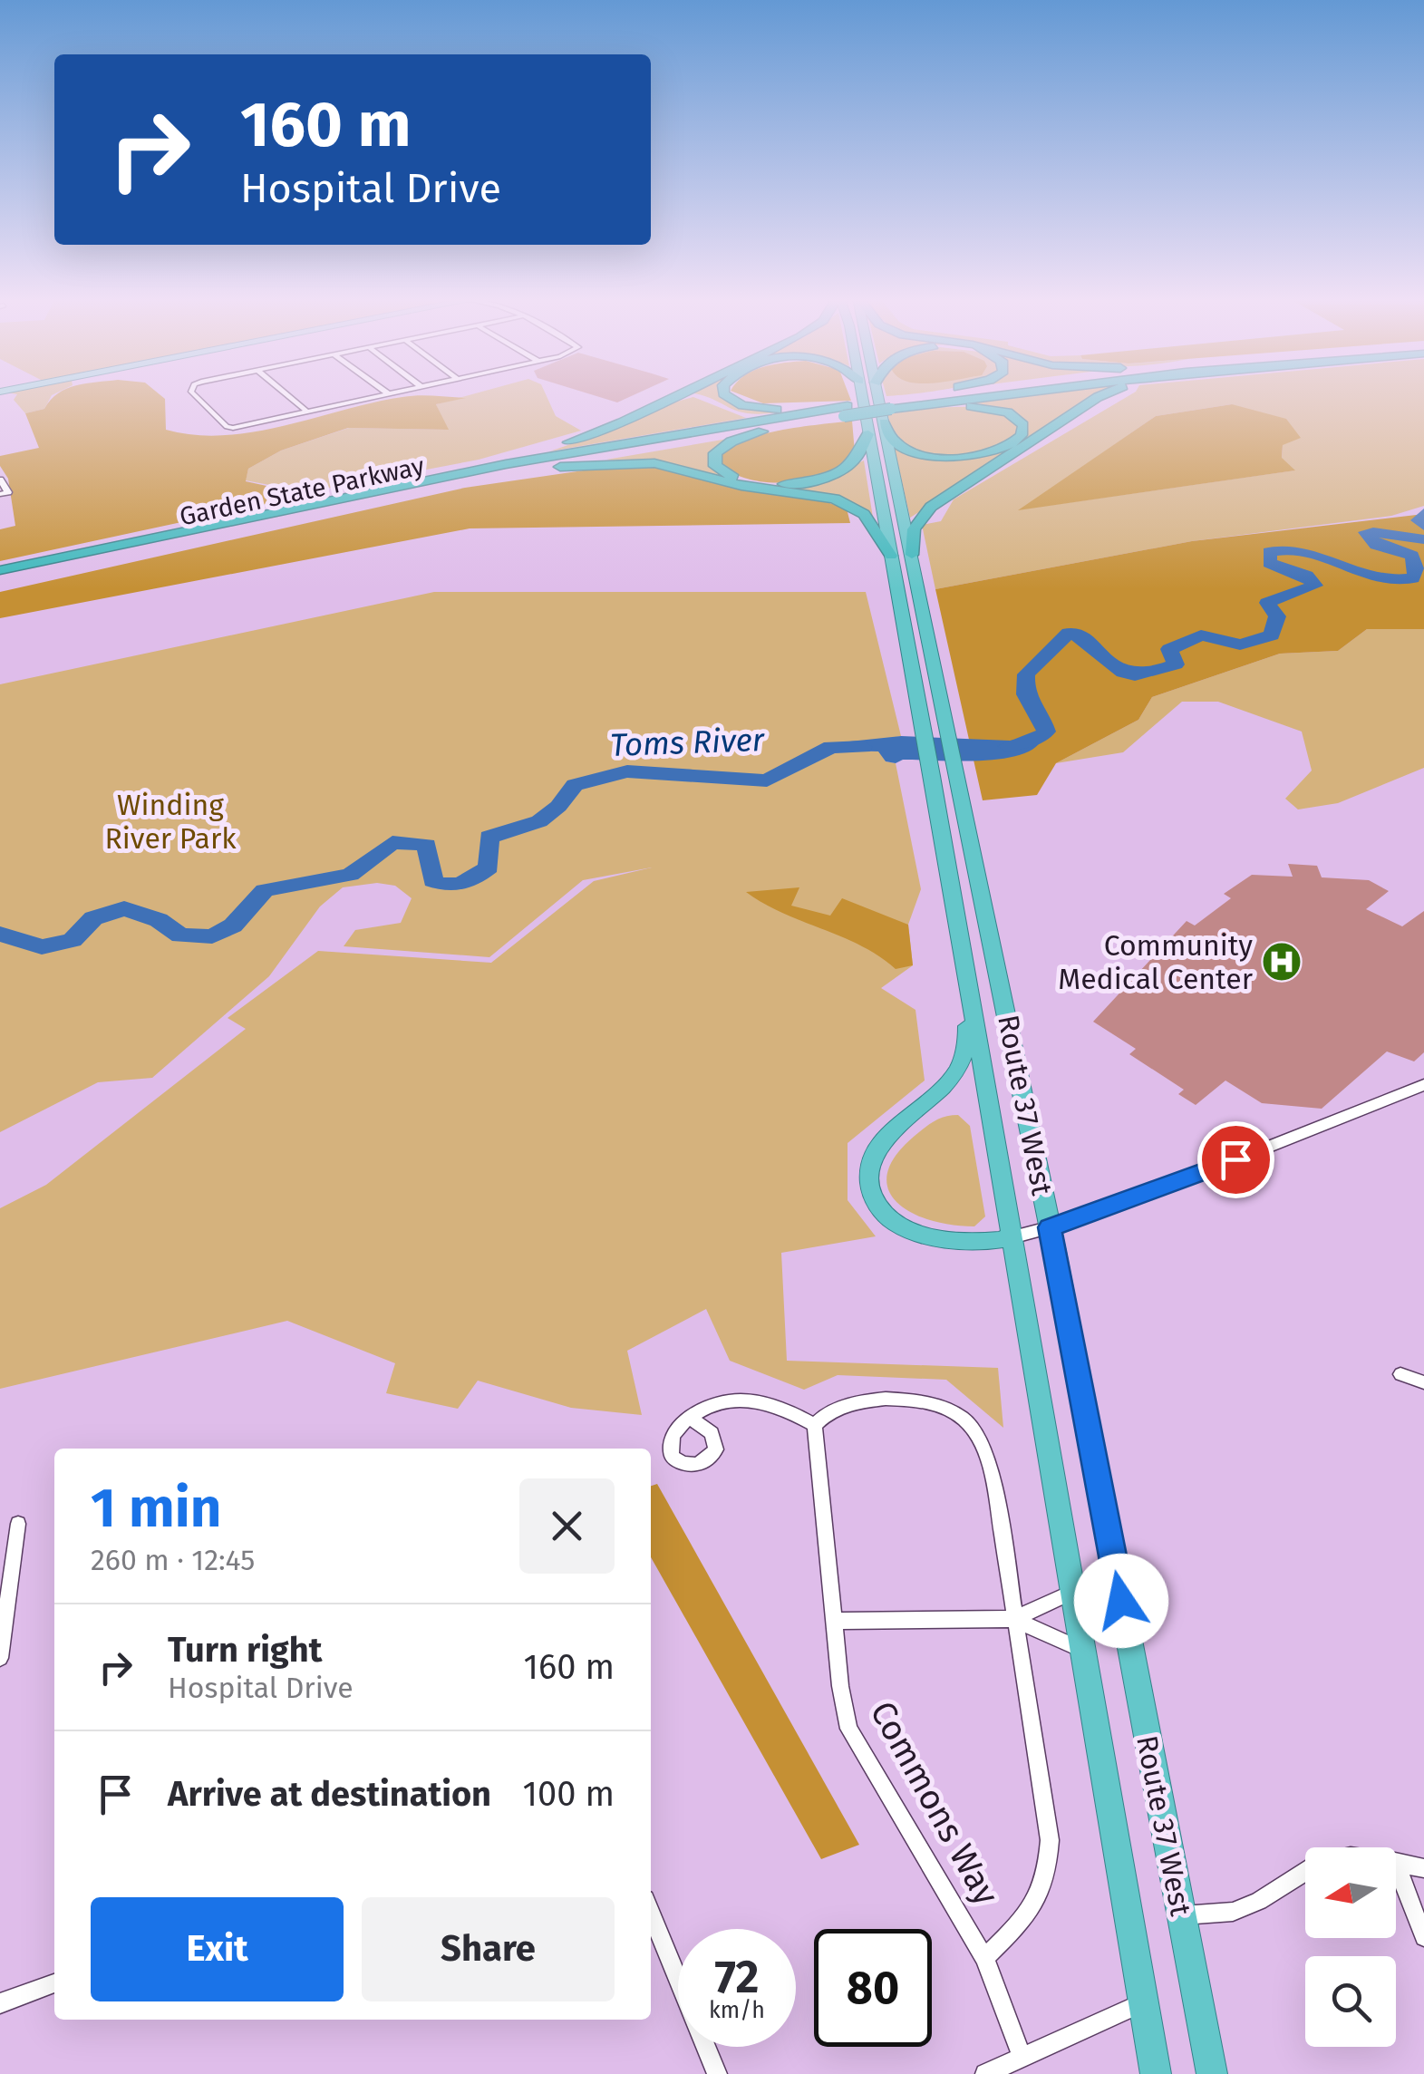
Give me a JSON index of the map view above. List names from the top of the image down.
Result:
{
  "streets": {
    "highway": ["Garden State Parkway", "Route 37 West"],
    "street": ["Commons Way"]
  },
  "water": ["Toms River"],
  "parks": ["Winding River Park"],
  "places": {
    "hospital": ["Community Medical Center"]
  },
  "north": "left",
  "page": {
    "turn": ["160 m", "Hospital Drive"],
    "heading": ["1 min", "260 m · 12:45"],
    "list": [
      {
        "name": "Turn right",
        "note": "Hospital Drive",
        "value": "160 m"
      },
      {
        "name": "Arrive at destination",
        "value": "100 m"
      }
    ],
    "buttons": ["Exit", "Share"],
    "speed": "72 km/h",
    "limit": "80"
  }
}
